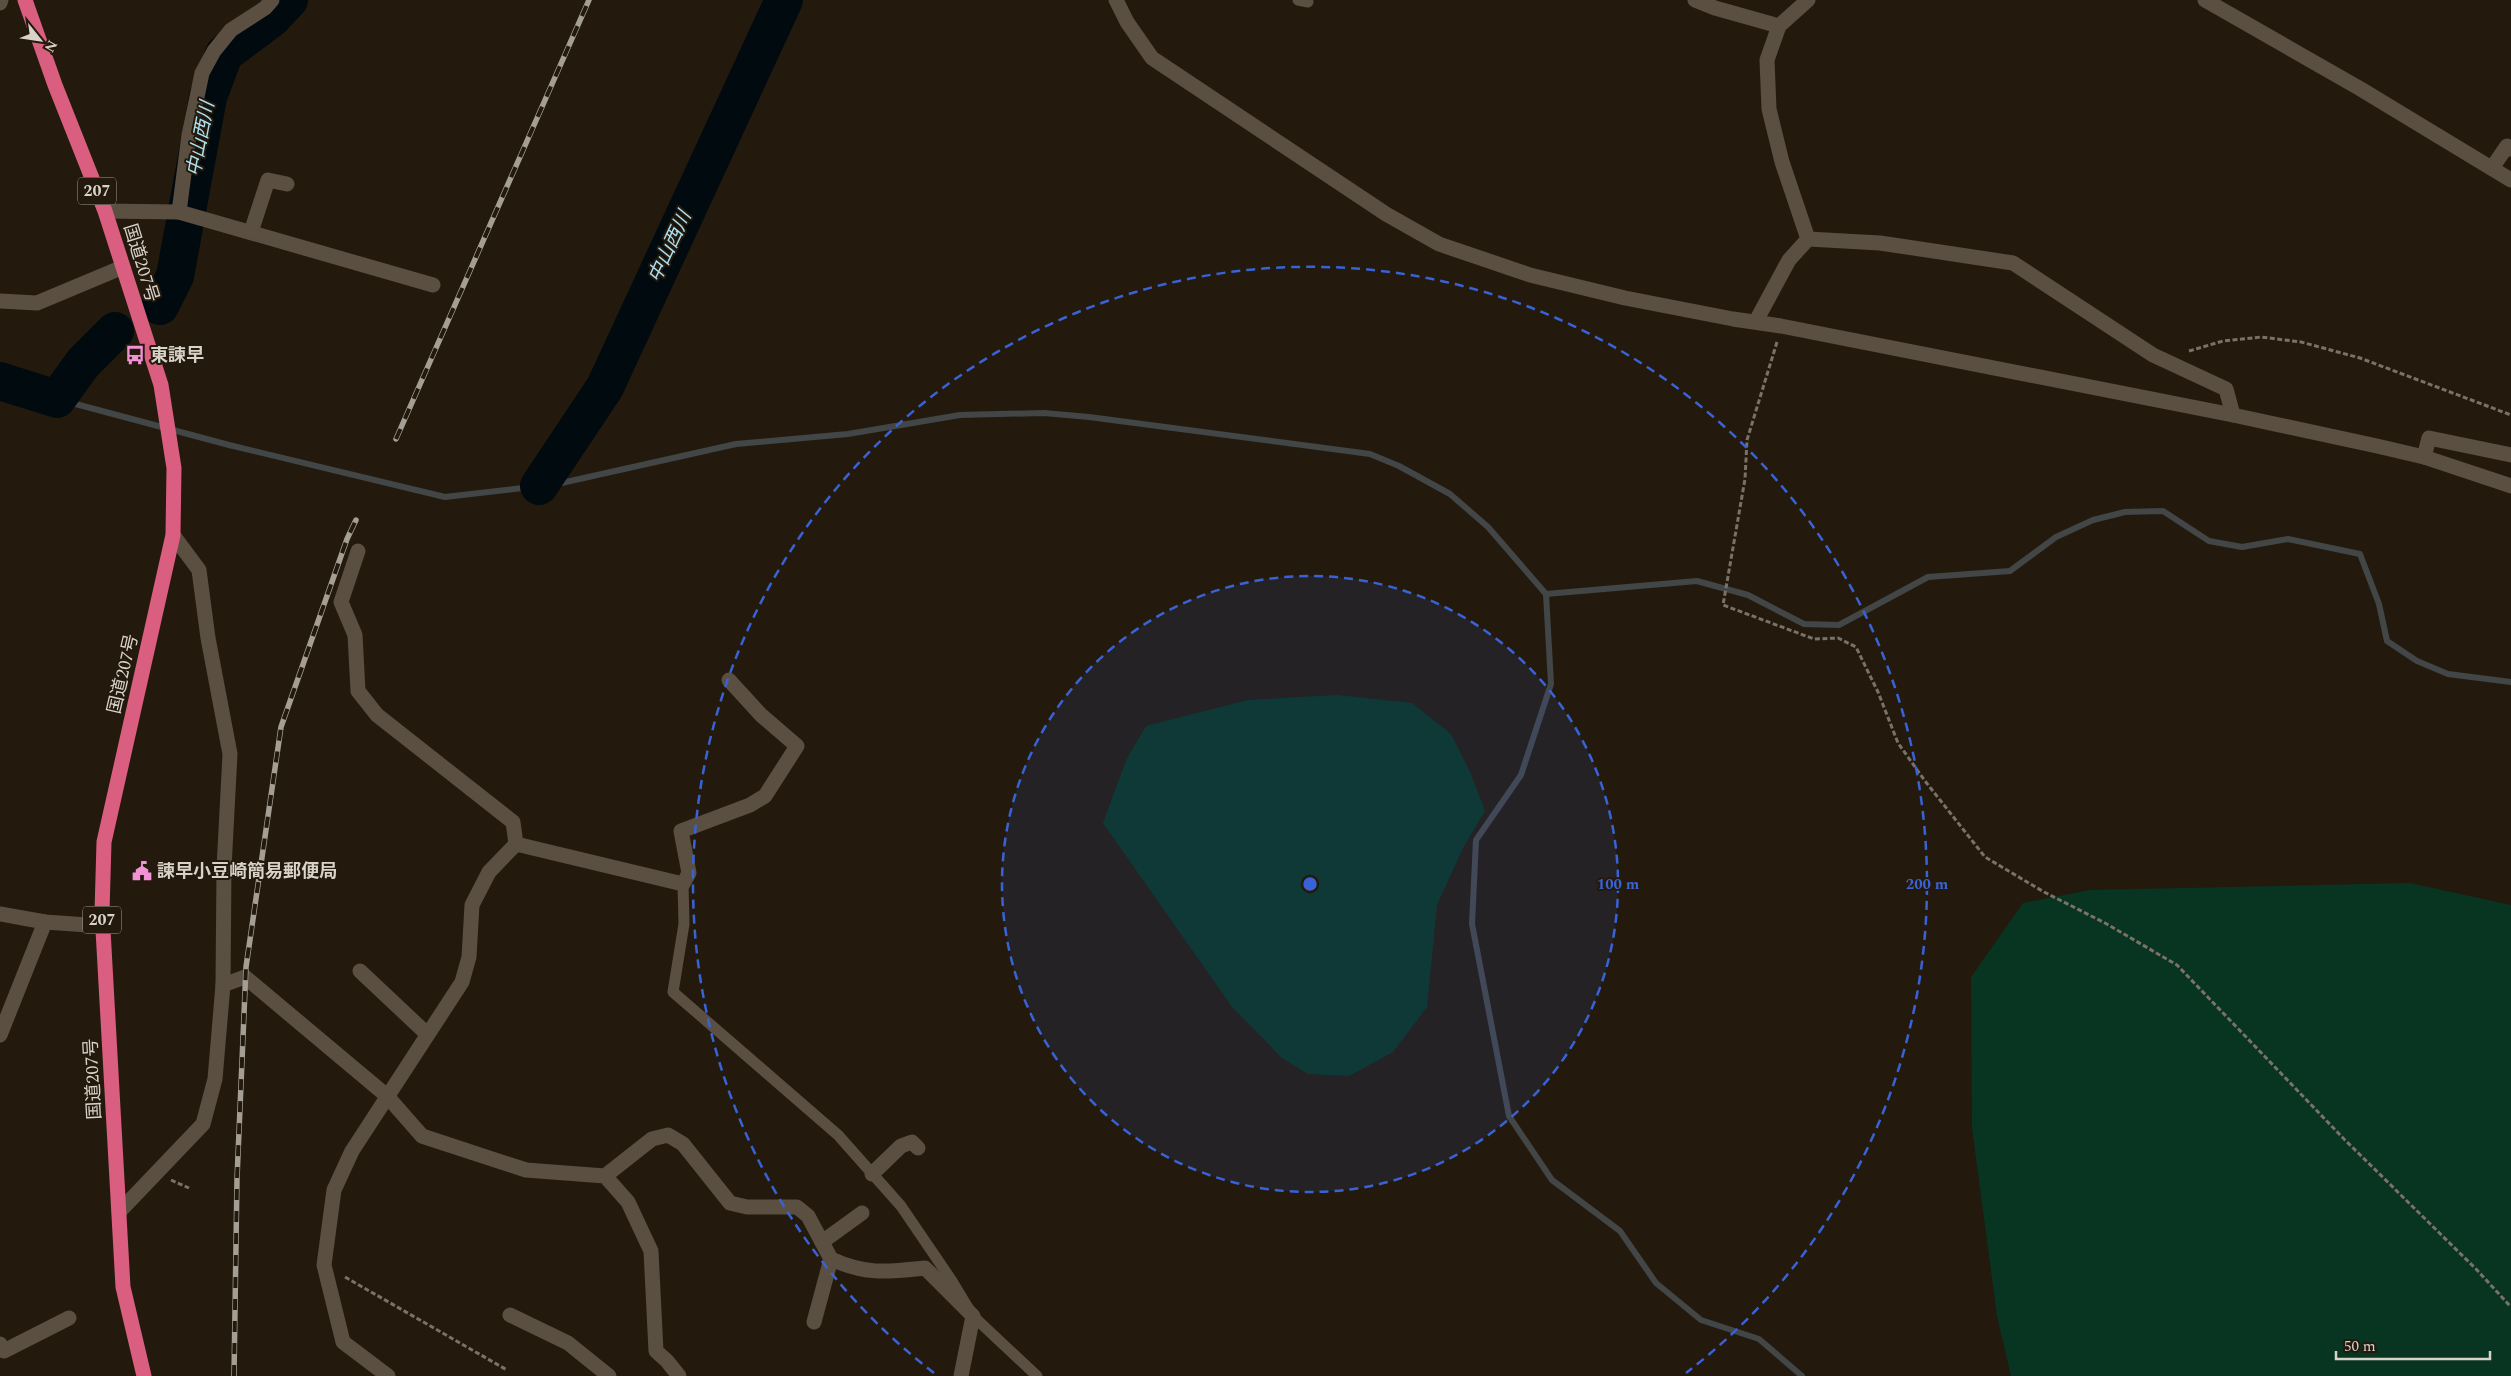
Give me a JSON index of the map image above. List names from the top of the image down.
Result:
{
  "streets": {
    "highway": ["207", "国道207号"]
  },
  "water": ["中山西川"],
  "places": {
    "bus stop": ["東諫早"],
    "public building": ["諫早小豆崎簡易郵便局"]
  },
  "scale_bar": "50 m",
  "north": "bottom right",
  "rings": ["100 m", "200 m"]
}
